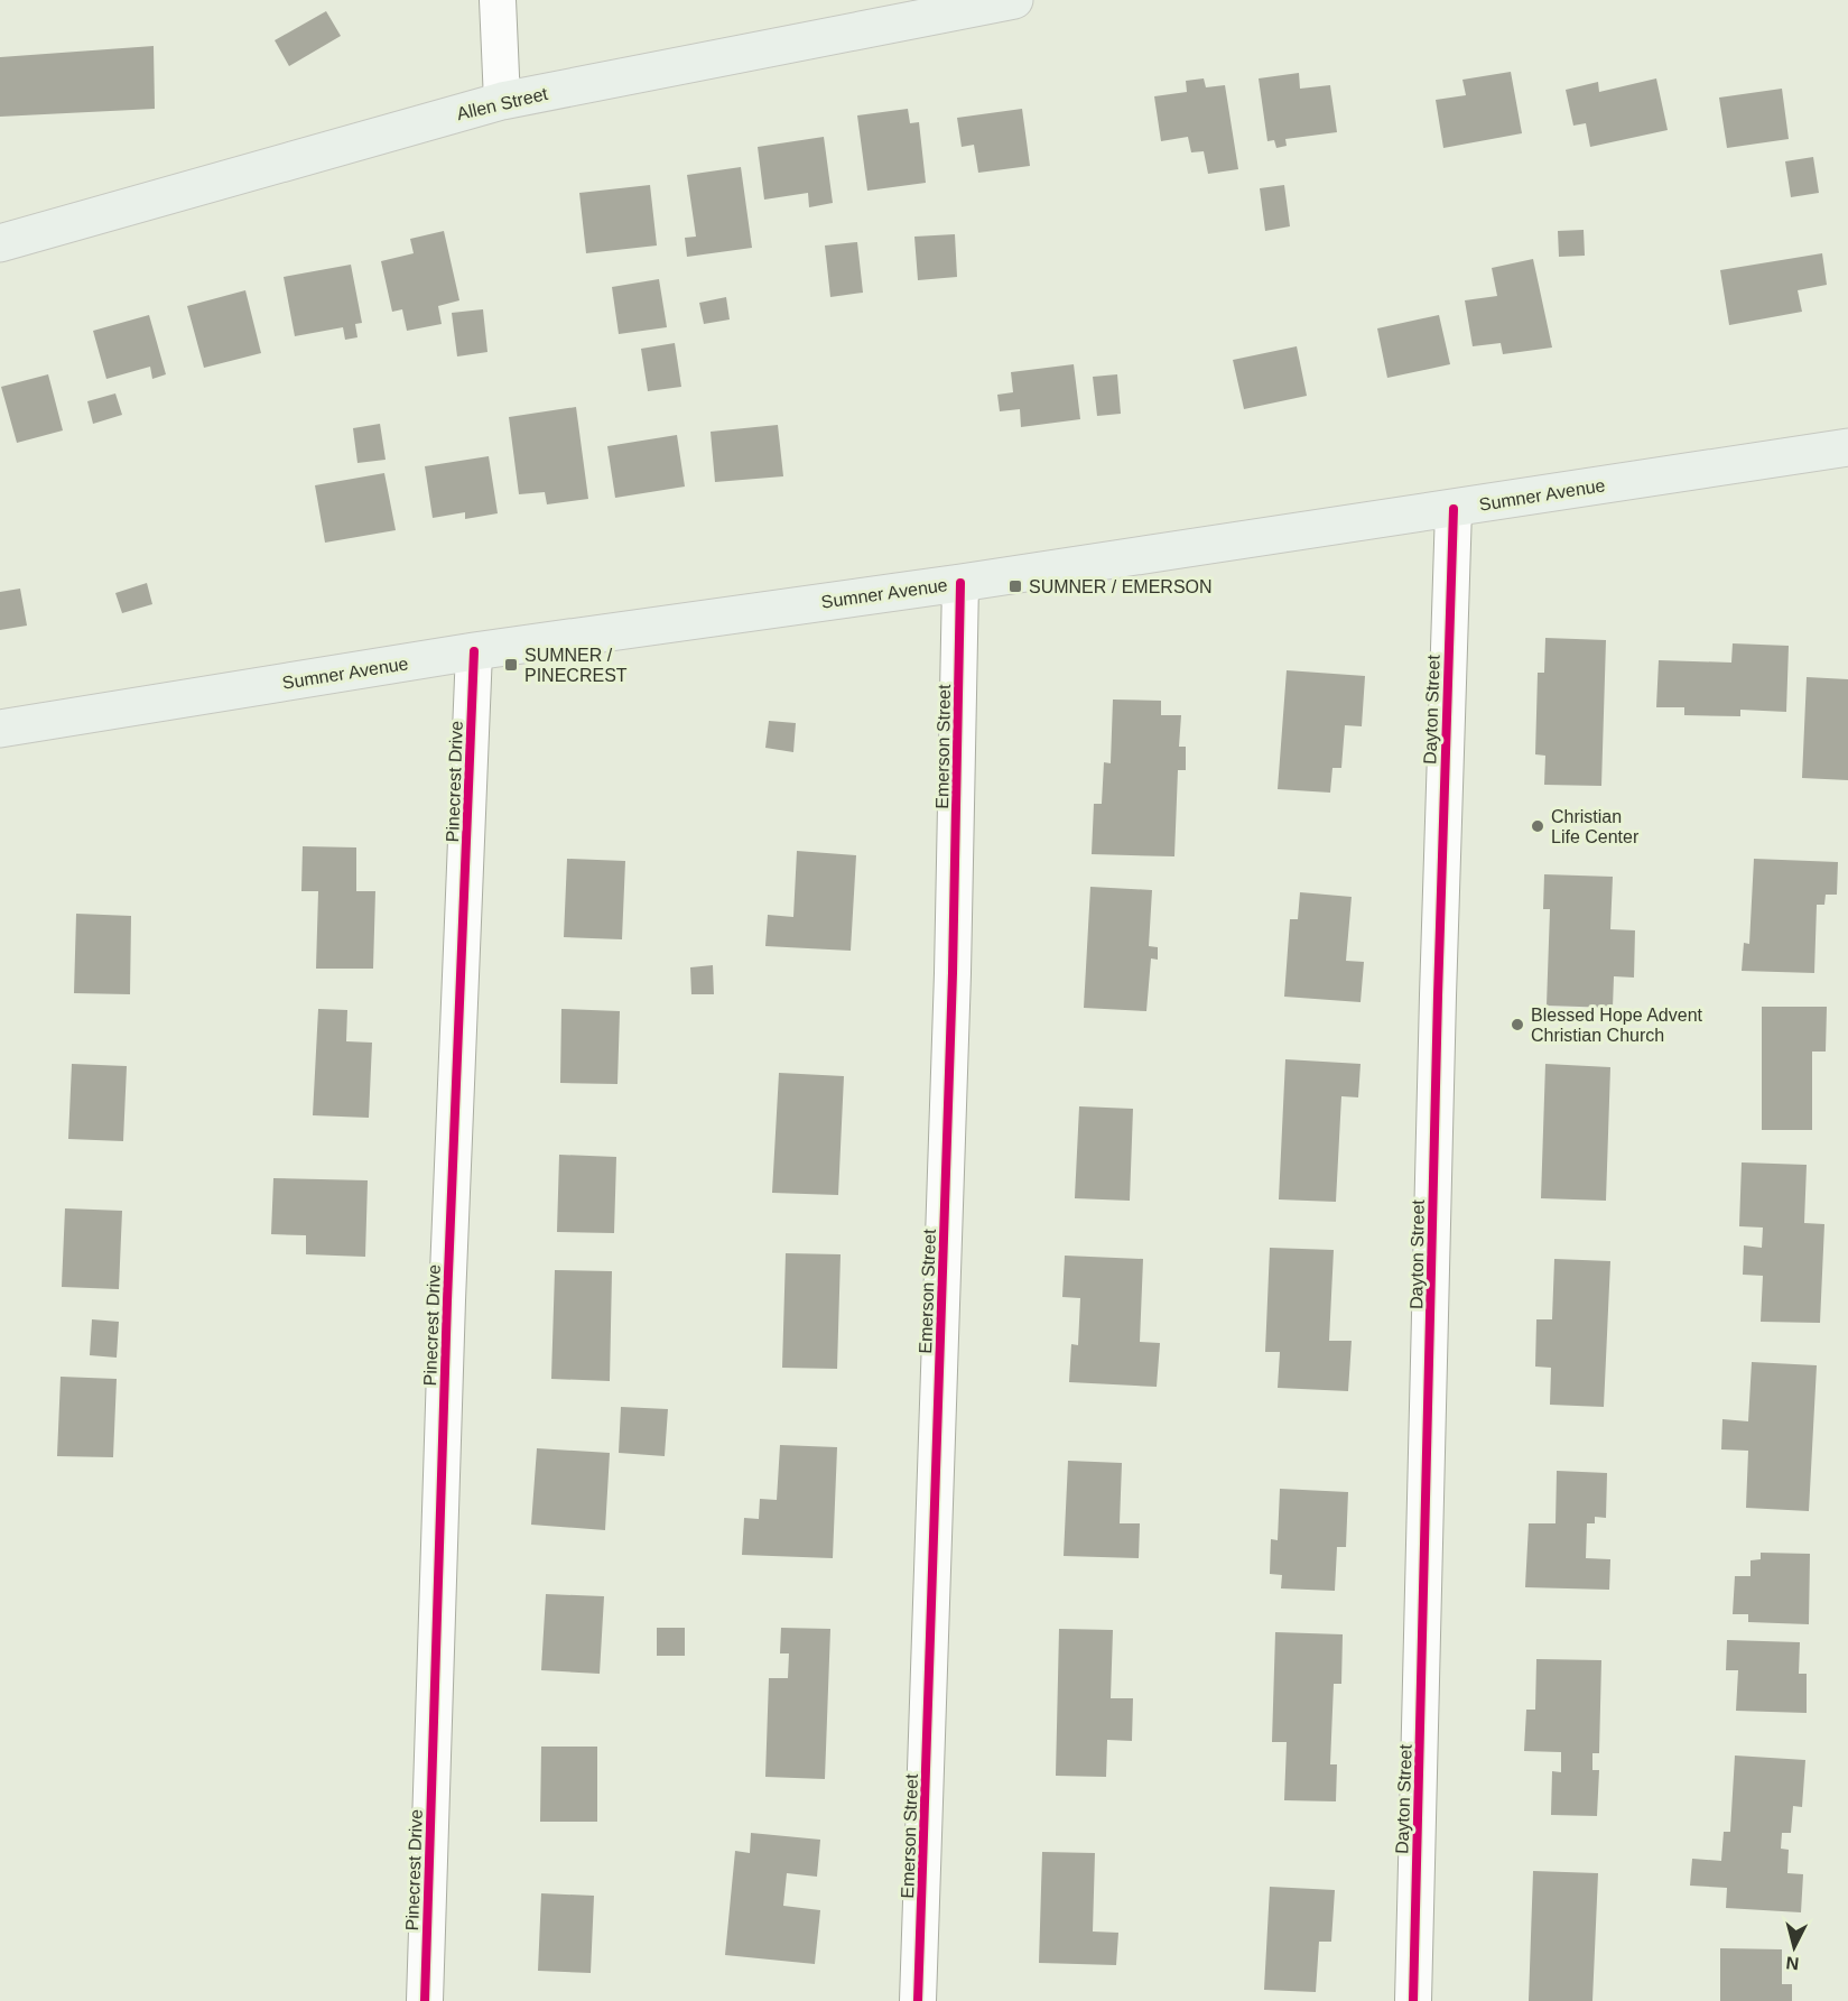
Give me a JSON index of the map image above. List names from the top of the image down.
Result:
{
  "streets": {
    "main road": ["Allen Street", "Sumner Avenue"],
    "street": ["Dayton Street", "Emerson Street", "Pinecrest Drive"]
  },
  "crossings": [
    ["Sumner Avenue", "Dayton Street"],
    ["Sumner Avenue", "Emerson Street"],
    ["Sumner Avenue", "Pinecrest Drive"]
  ],
  "places": {
    "transit": ["SUMNER / EMERSON", "SUMNER / PINECREST"],
    "other": ["Christian Life Center", "Blessed Hope Advent Christian Church"]
  },
  "north": "bottom"
}
